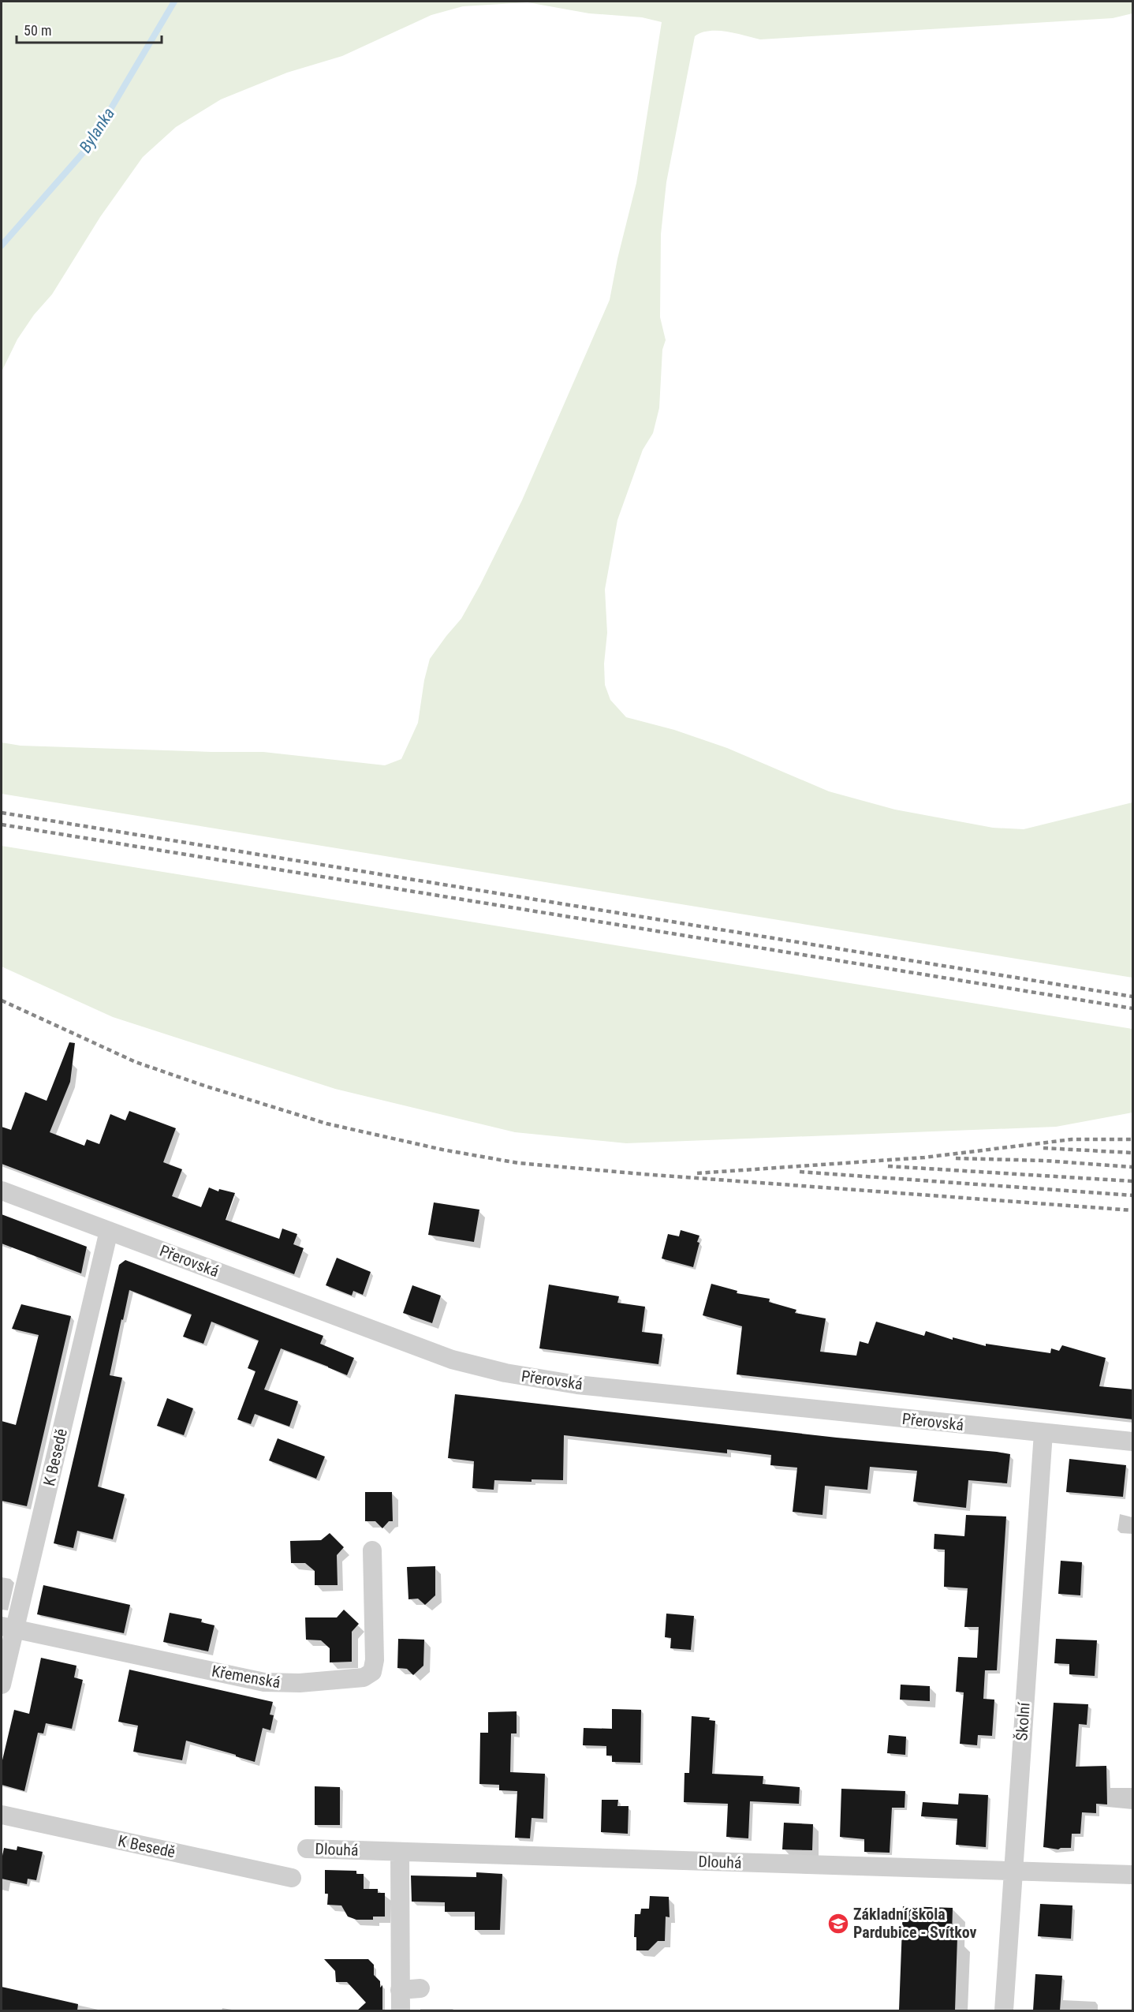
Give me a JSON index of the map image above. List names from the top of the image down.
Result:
{
  "streets": {
    "street": [
      "Přerovská",
      "K Besedě",
      "Křemenská",
      "Školní",
      "Dlouhá"
    ]
  },
  "crossings": [
    ["Přerovská", "K Besedě"],
    ["Přerovská", "Školní"],
    ["K Besedě", "Křemenská"],
    ["Školní", "Dlouhá"]
  ],
  "water": ["Bylanka"],
  "places": {
    "school or university": ["Základní škola Pardubice - Svítkov"]
  },
  "scale_bar": "50 m"
}
